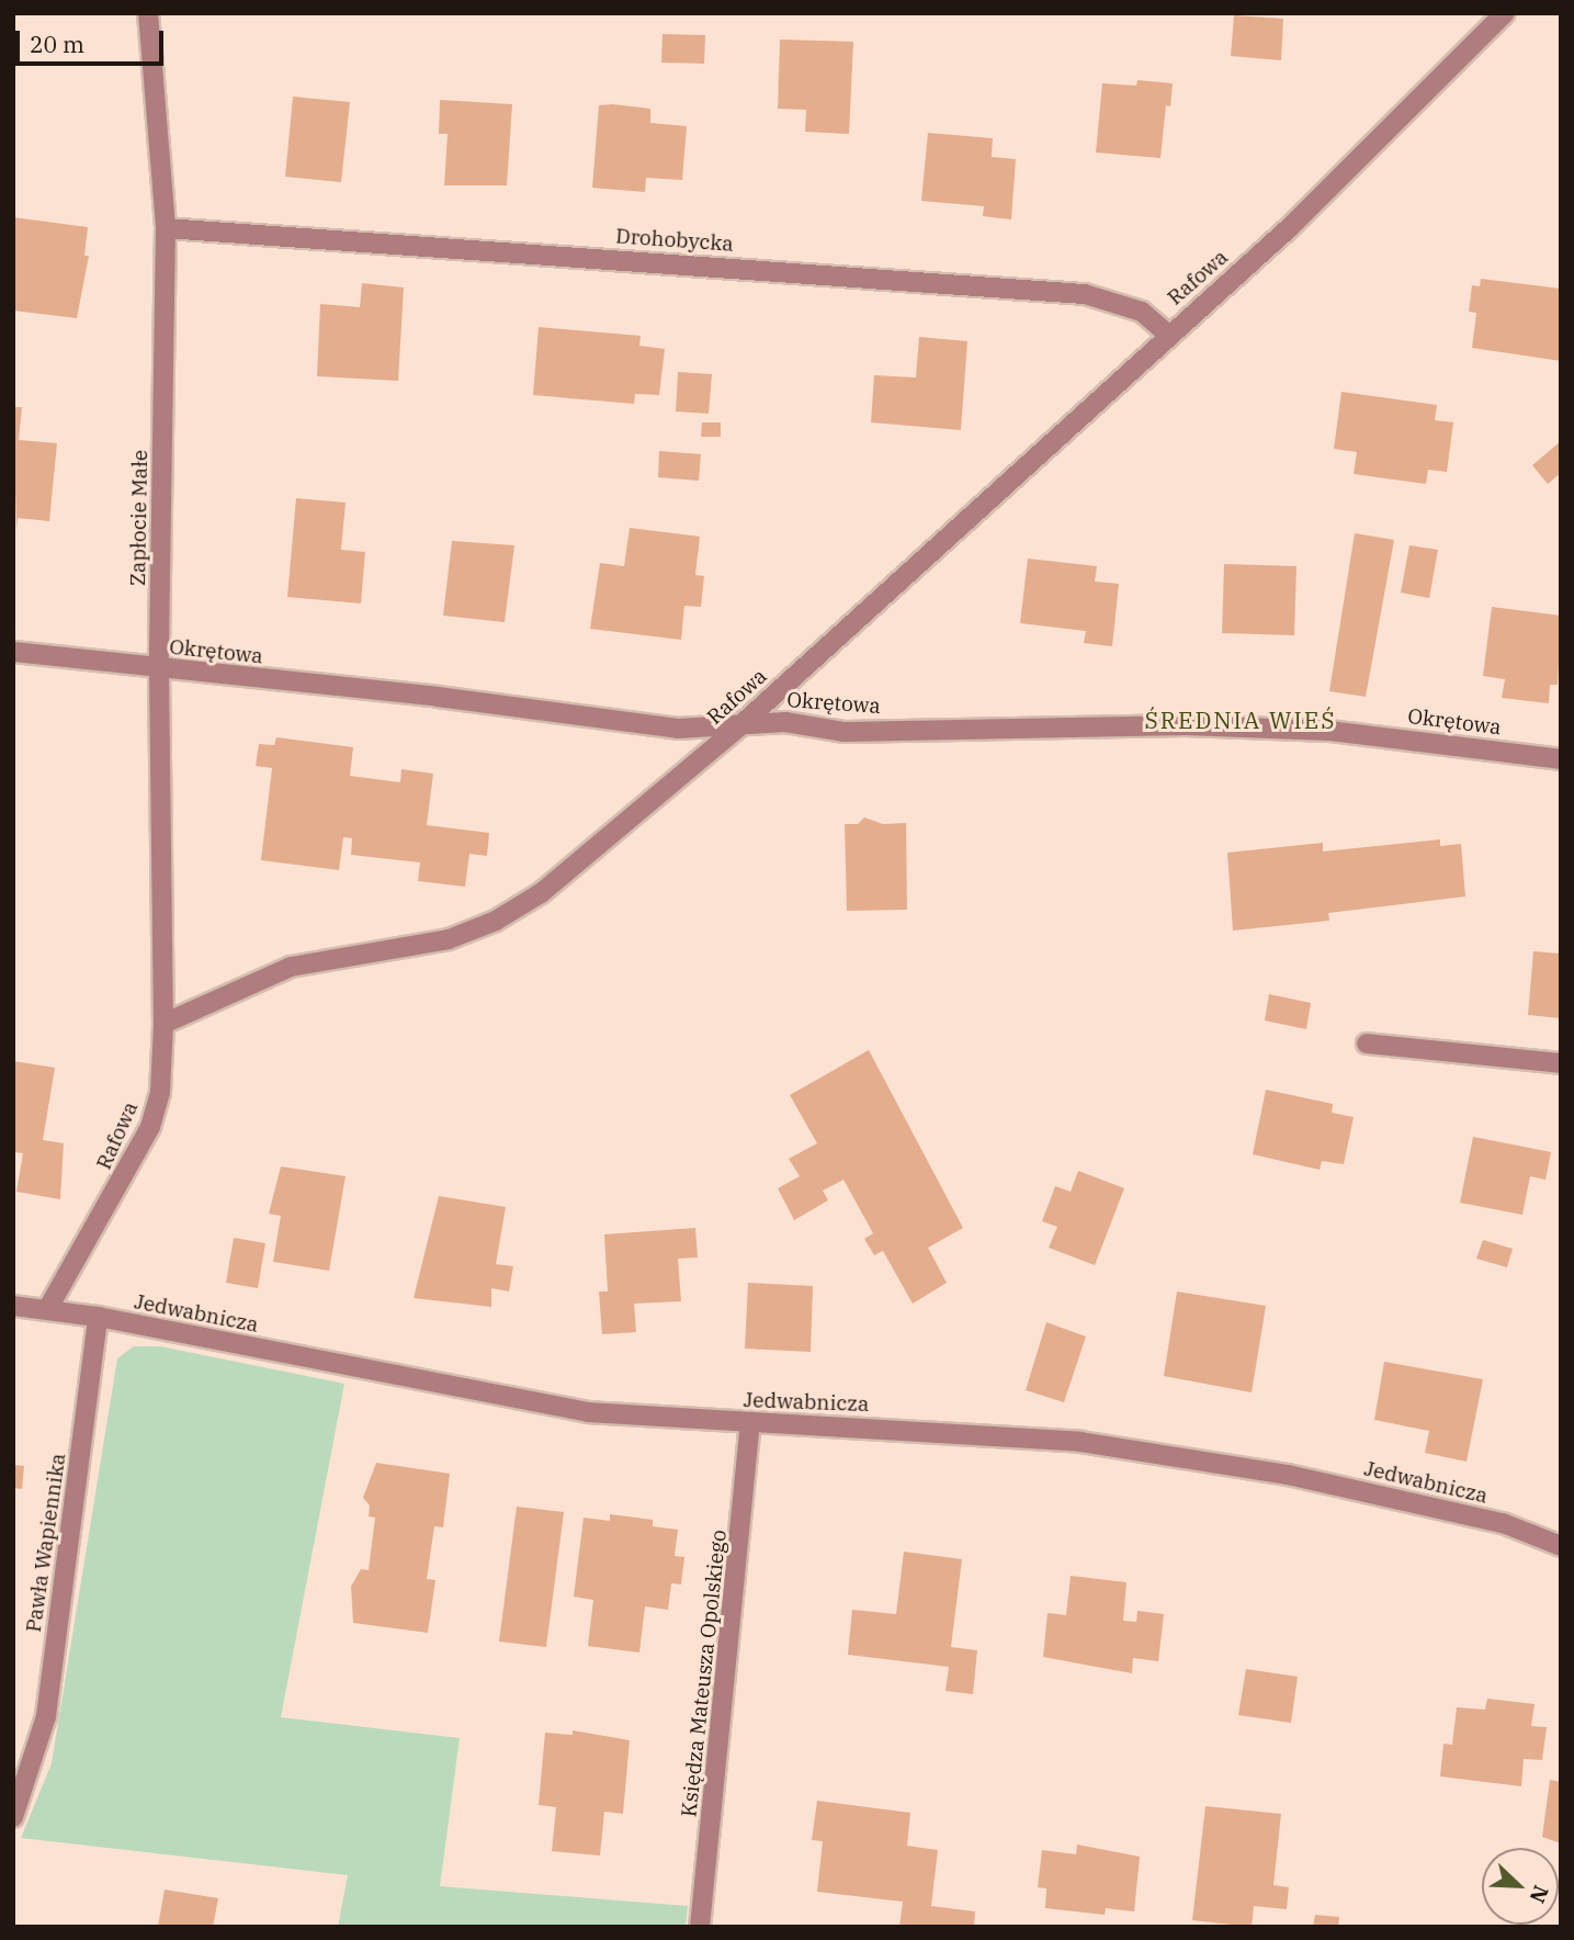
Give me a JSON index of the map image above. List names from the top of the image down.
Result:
{
  "streets": {
    "street": [
      "Drohobycka",
      "Rafowa",
      "Zapłocie Małe",
      "Okrętowa",
      "Jedwabnicza",
      "Pawła Wapiennika",
      "Księdza Mateusza Opolskiego"
    ]
  },
  "crossings": [
    ["Drohobycka", "Rafowa"],
    ["Drohobycka", "Zapłocie Małe"],
    ["Rafowa", "Zapłocie Małe"],
    ["Rafowa", "Okrętowa"],
    ["Rafowa", "Jedwabnicza"],
    ["Zapłocie Małe", "Okrętowa"],
    ["Jedwabnicza", "Pawła Wapiennika"],
    ["Jedwabnicza", "Księdza Mateusza Opolskiego"]
  ],
  "districts": ["ŚREDNIA WIEŚ"],
  "scale_bar": "20 m",
  "north": "bottom right"
}
